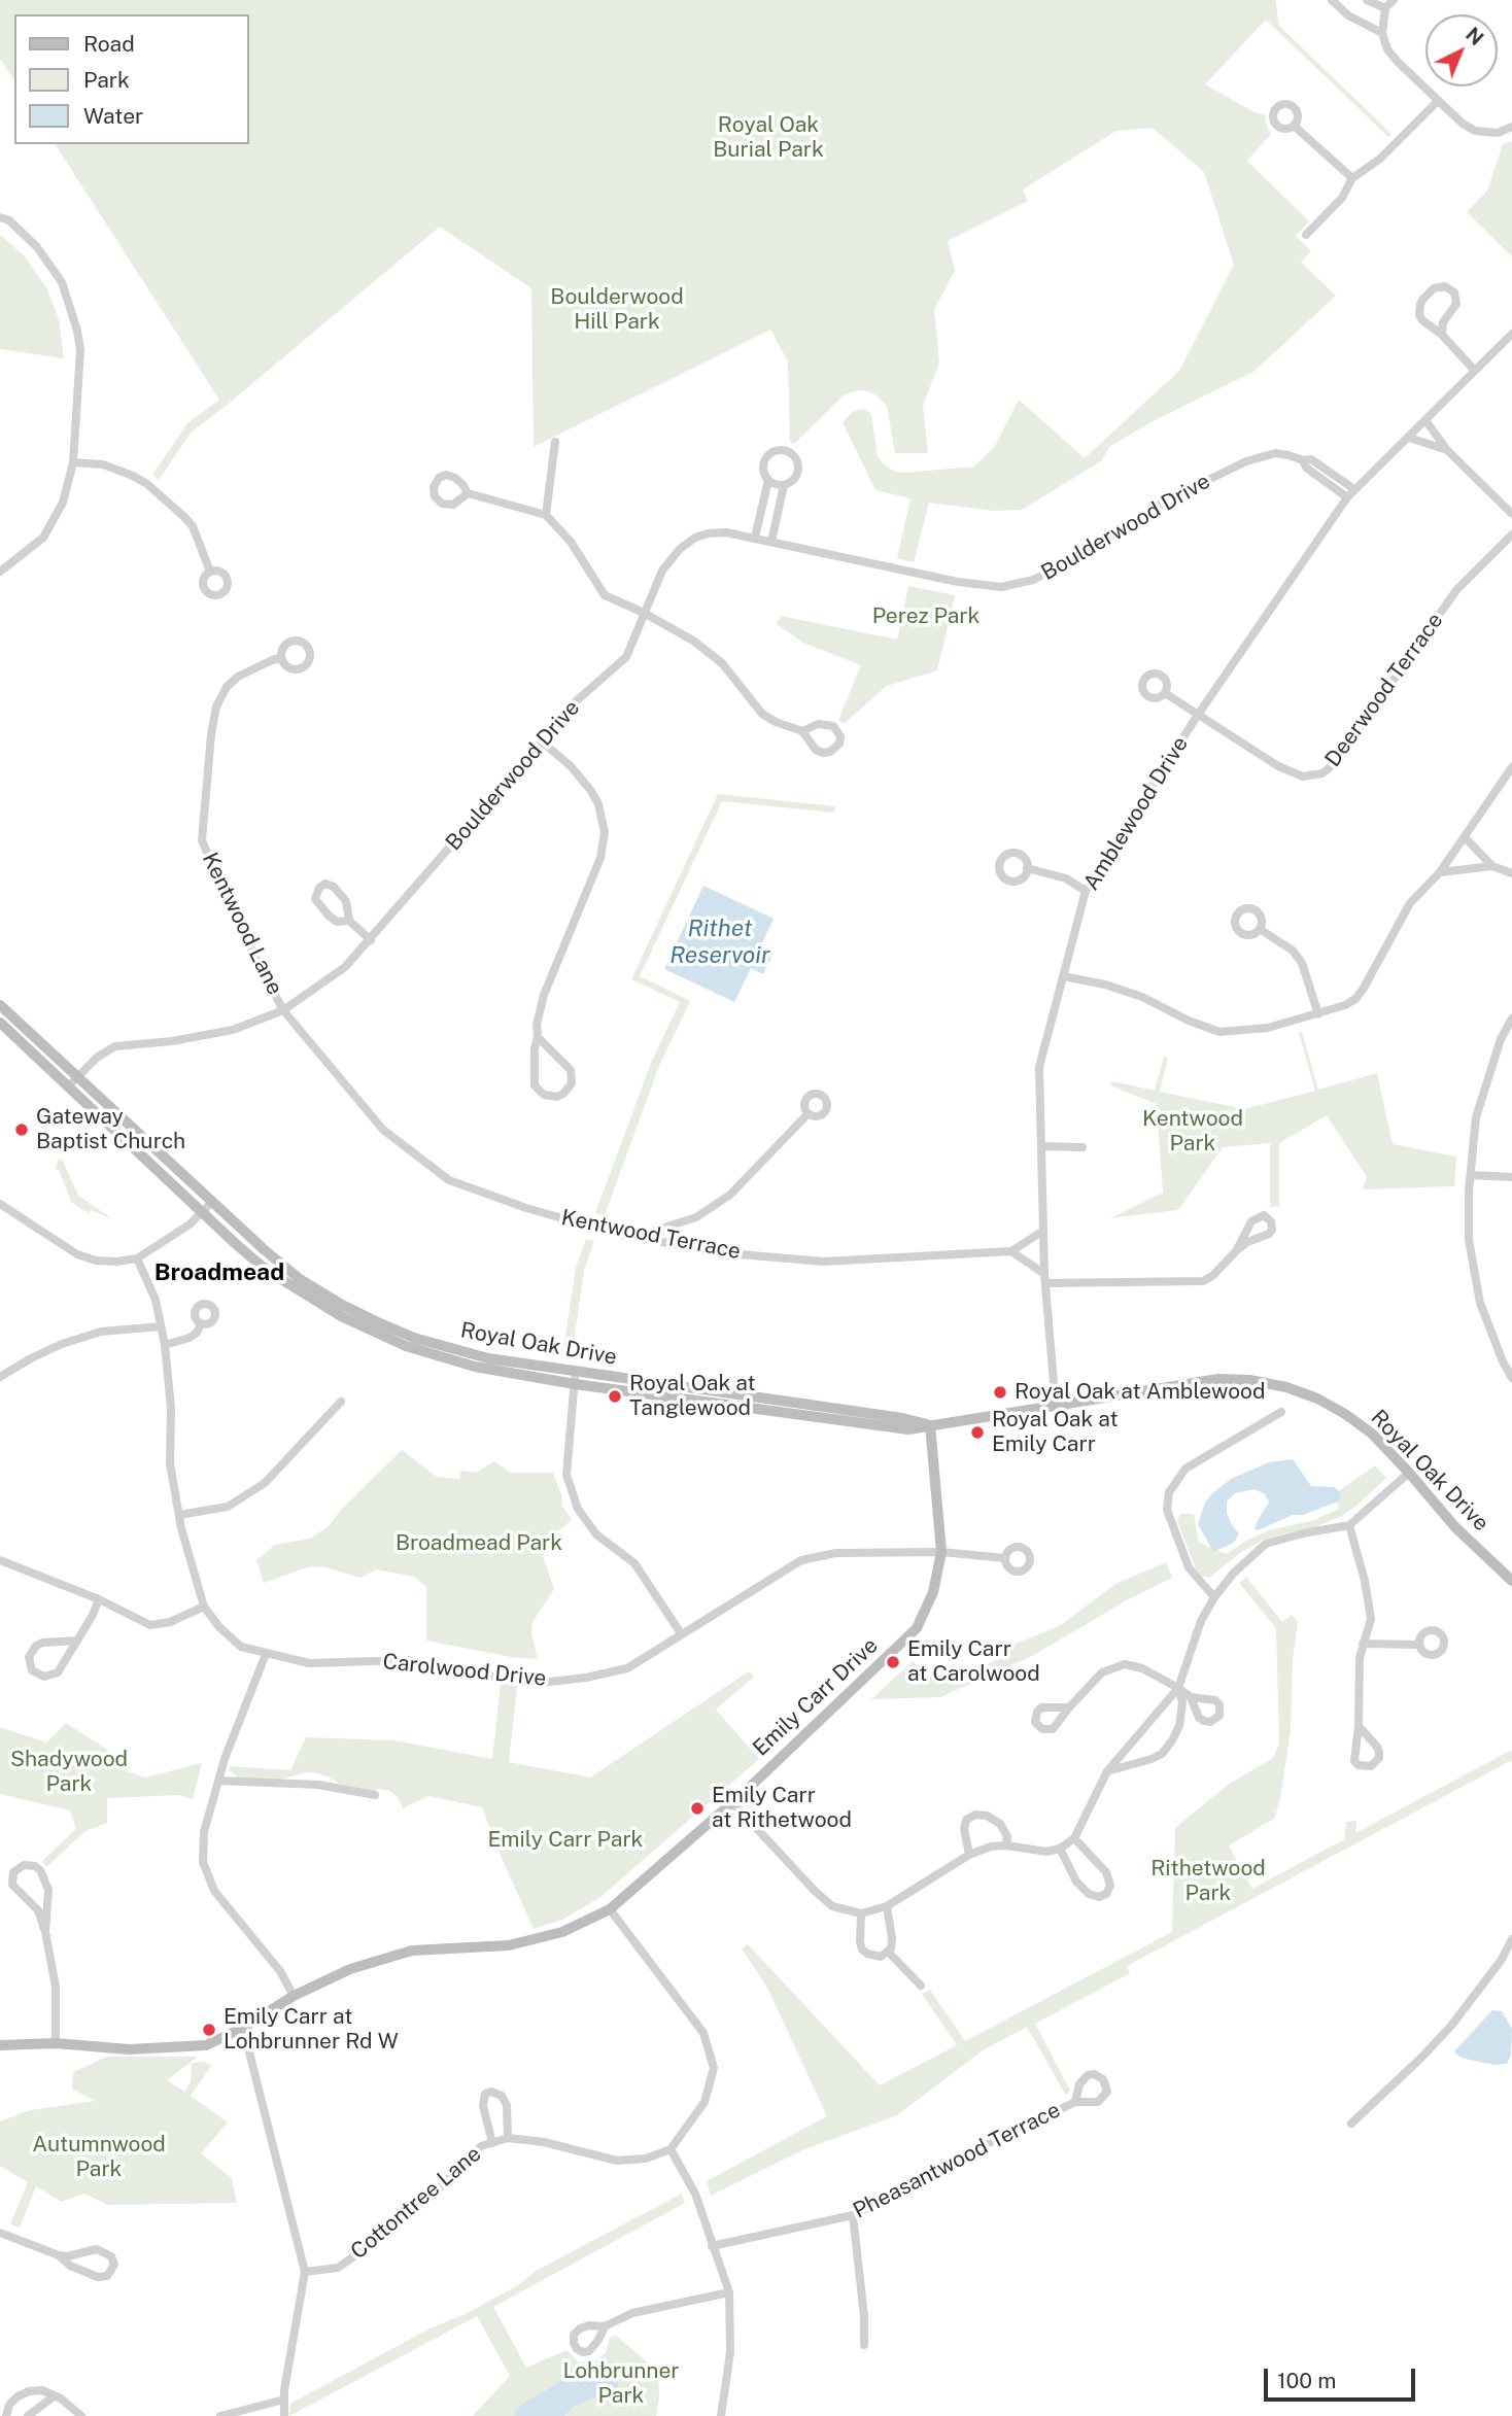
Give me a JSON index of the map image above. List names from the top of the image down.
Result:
{
  "streets": {
    "main road": ["Royal Oak Drive", "Emily Carr Drive"],
    "street": [
      "Boulderwood Drive",
      "Deerwood Terrace",
      "Amblewood Drive",
      "Kentwood Lane",
      "Kentwood Terrace",
      "Carolwood Drive",
      "Pheasantwood Terrace",
      "Cottontree Lane"
    ]
  },
  "crossings": [
    ["Boulderwood Drive", "Amblewood Drive"],
    ["Boulderwood Drive", "Kentwood Lane"],
    ["Boulderwood Drive", "Kentwood Terrace"],
    ["Boulderwood Drive", "Royal Oak Drive"],
    ["Deerwood Terrace", "Amblewood Drive"],
    ["Amblewood Drive", "Kentwood Terrace"],
    ["Amblewood Drive", "Royal Oak Drive"],
    ["Kentwood Lane", "Kentwood Terrace"],
    ["Royal Oak Drive", "Emily Carr Drive"],
    ["Carolwood Drive", "Emily Carr Drive"]
  ],
  "districts": ["Broadmead"],
  "water": ["Rithet Reservoir"],
  "parks": [
    "Royal Oak Burial Park",
    "Boulderwood Hill Park",
    "Perez Park",
    "Kentwood Park",
    "Broadmead Park",
    "Shadywood Park",
    "Emily Carr Park",
    "Rithetwood Park",
    "Autumnwood Park",
    "Lohbrunner Park"
  ],
  "places": [
    "Gateway Baptist Church",
    "Royal Oak at Amblewood",
    "Royal Oak at Tanglewood",
    "Royal Oak at Emily Carr",
    "Emily Carr at Carolwood",
    "Emily Carr at Rithetwood",
    "Emily Carr at Lohbrunner Rd W"
  ],
  "legend": ["Road", "Park", "Water"],
  "scale_bar": "100 m",
  "north": "top right"
}
